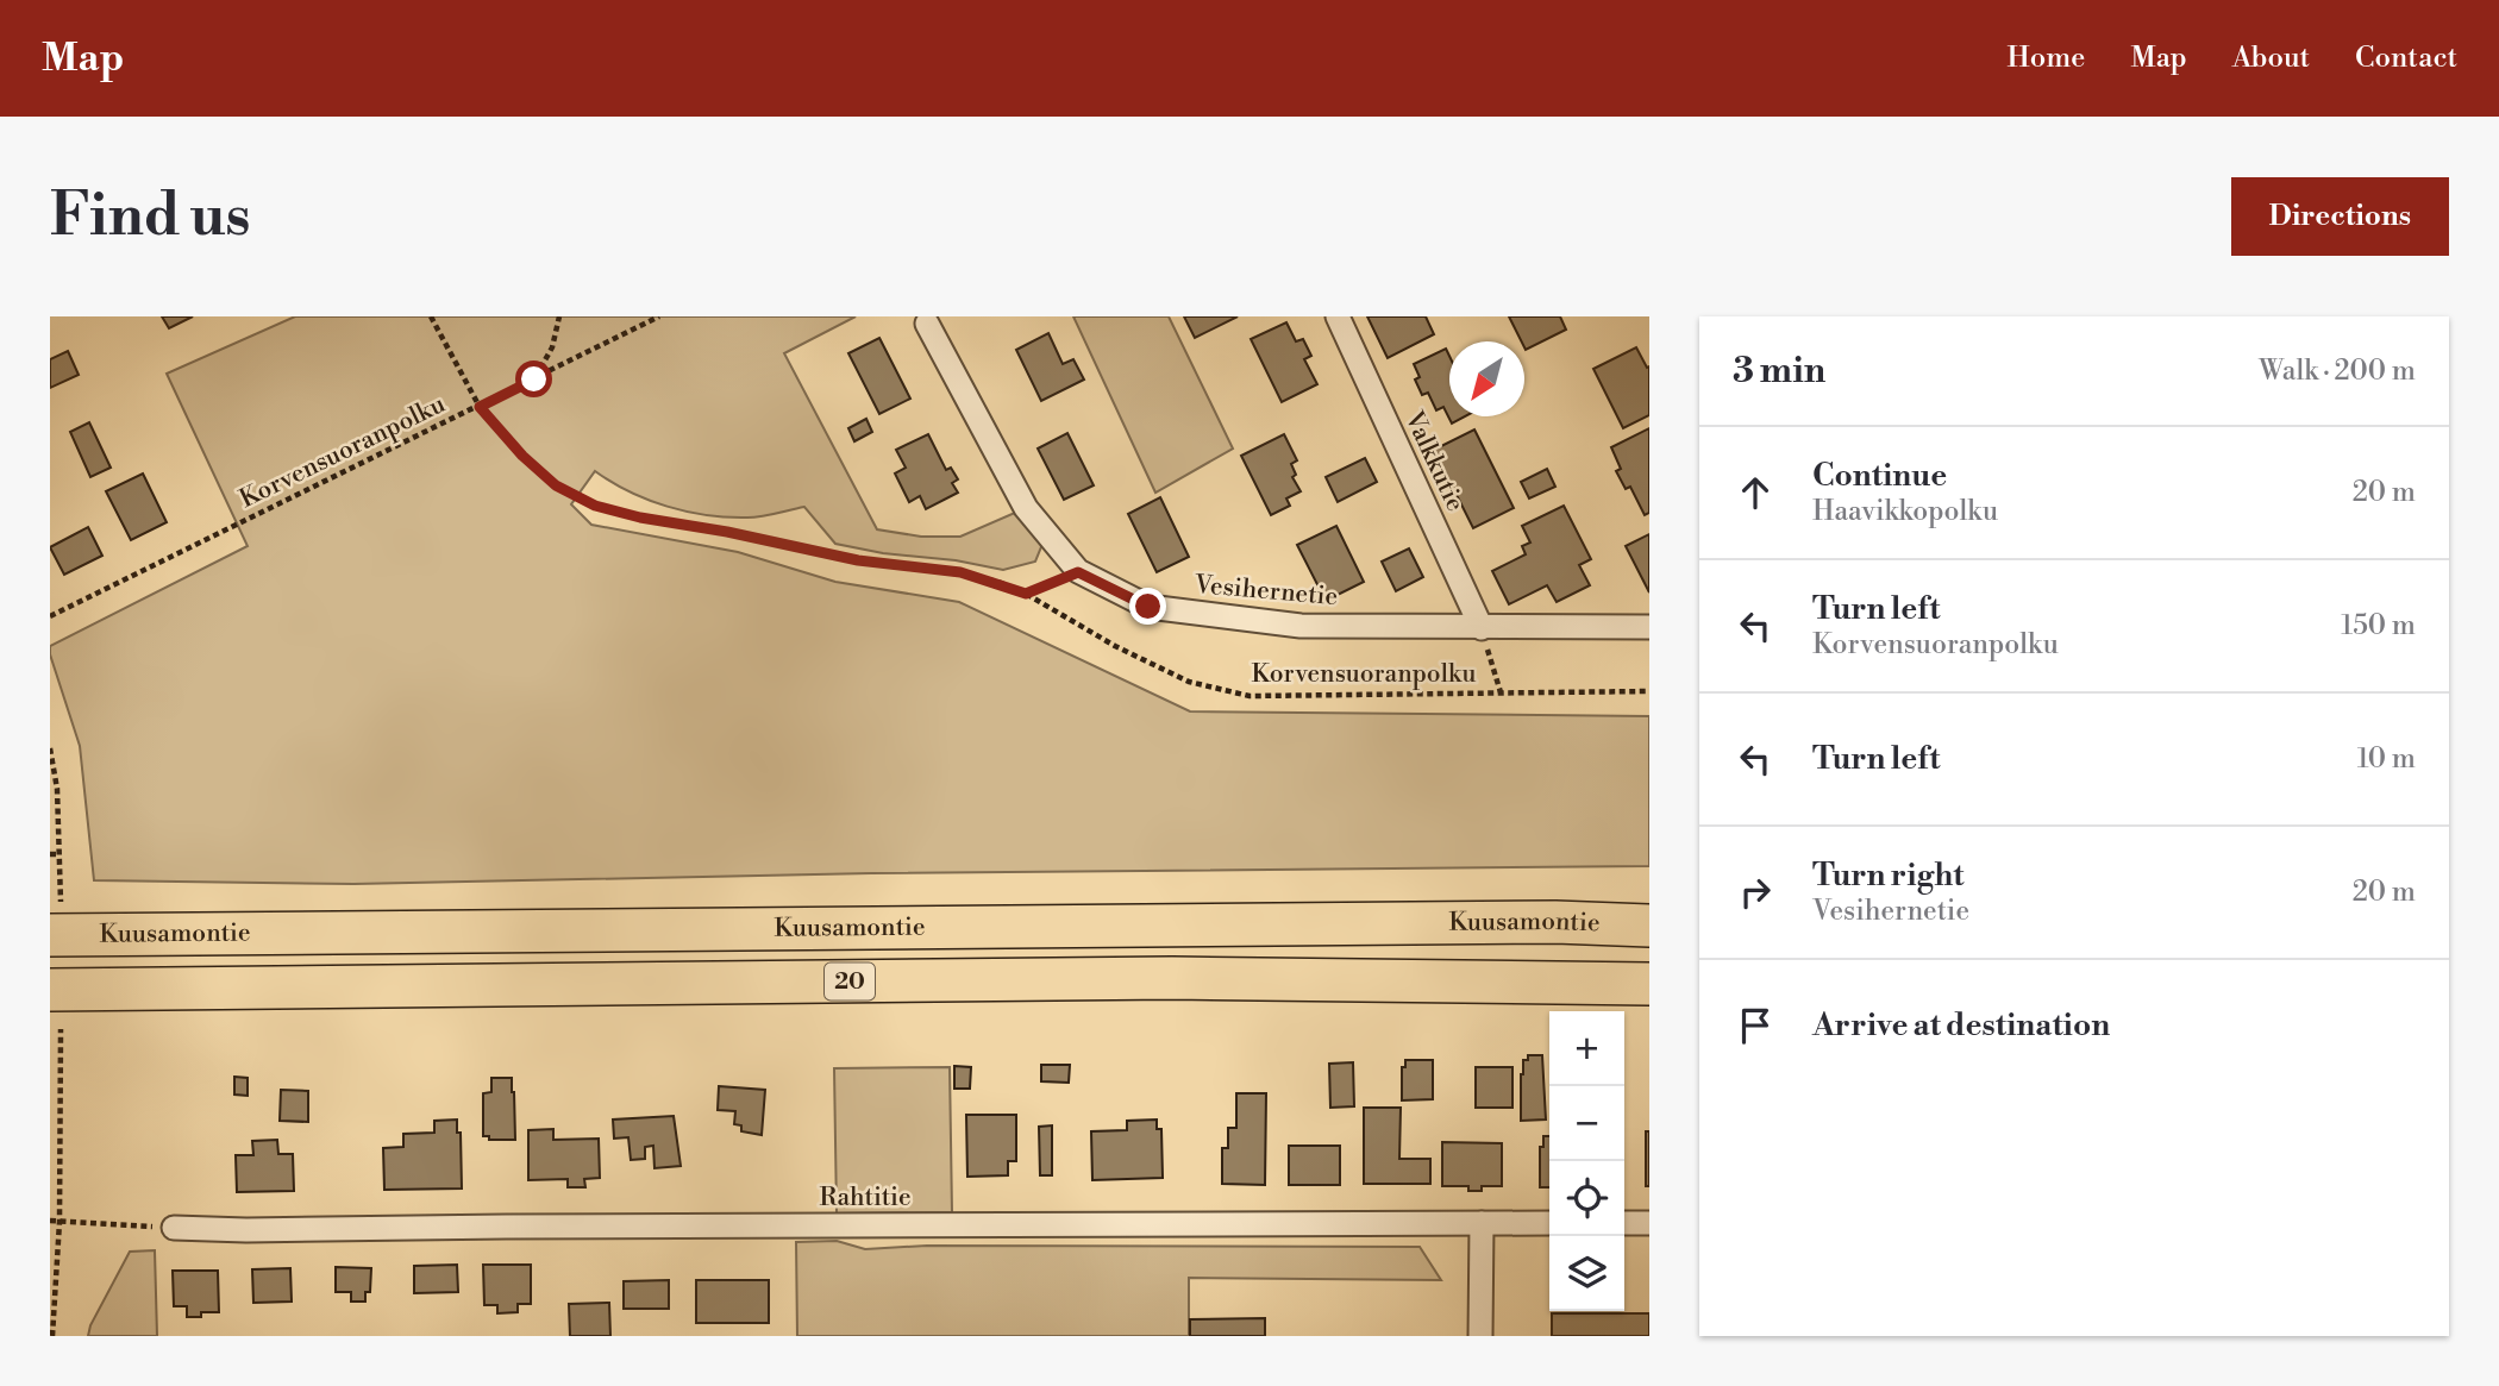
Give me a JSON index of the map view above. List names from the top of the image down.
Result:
{
  "streets": {
    "highway": ["Kuusamontie", "20"],
    "street": ["Valkkutie", "Vesihernetie", "Rahtitie"],
    "path": ["Korvensuoranpolku"]
  },
  "crossings": [
    ["Valkkutie", "Vesihernetie"]
  ],
  "north": "bottom left",
  "page": {
    "header": "Map",
    "nav": [
      "Home",
      "Map",
      "About",
      "Contact"
    ],
    "buttons": "Directions",
    "title": "Find us",
    "heading": ["3 min", "Walk · 200 m"],
    "list": [
      ["Continue", "Haavikkopolku", "20 m"],
      ["Turn left", "Korvensuoranpolku", "150 m"],
      ["Turn left", "10 m"],
      ["Turn right", "Vesihernetie", "20 m"],
      "Arrive at destination"
    ],
    "map_buttons": ["+", "−"]
  }
}
